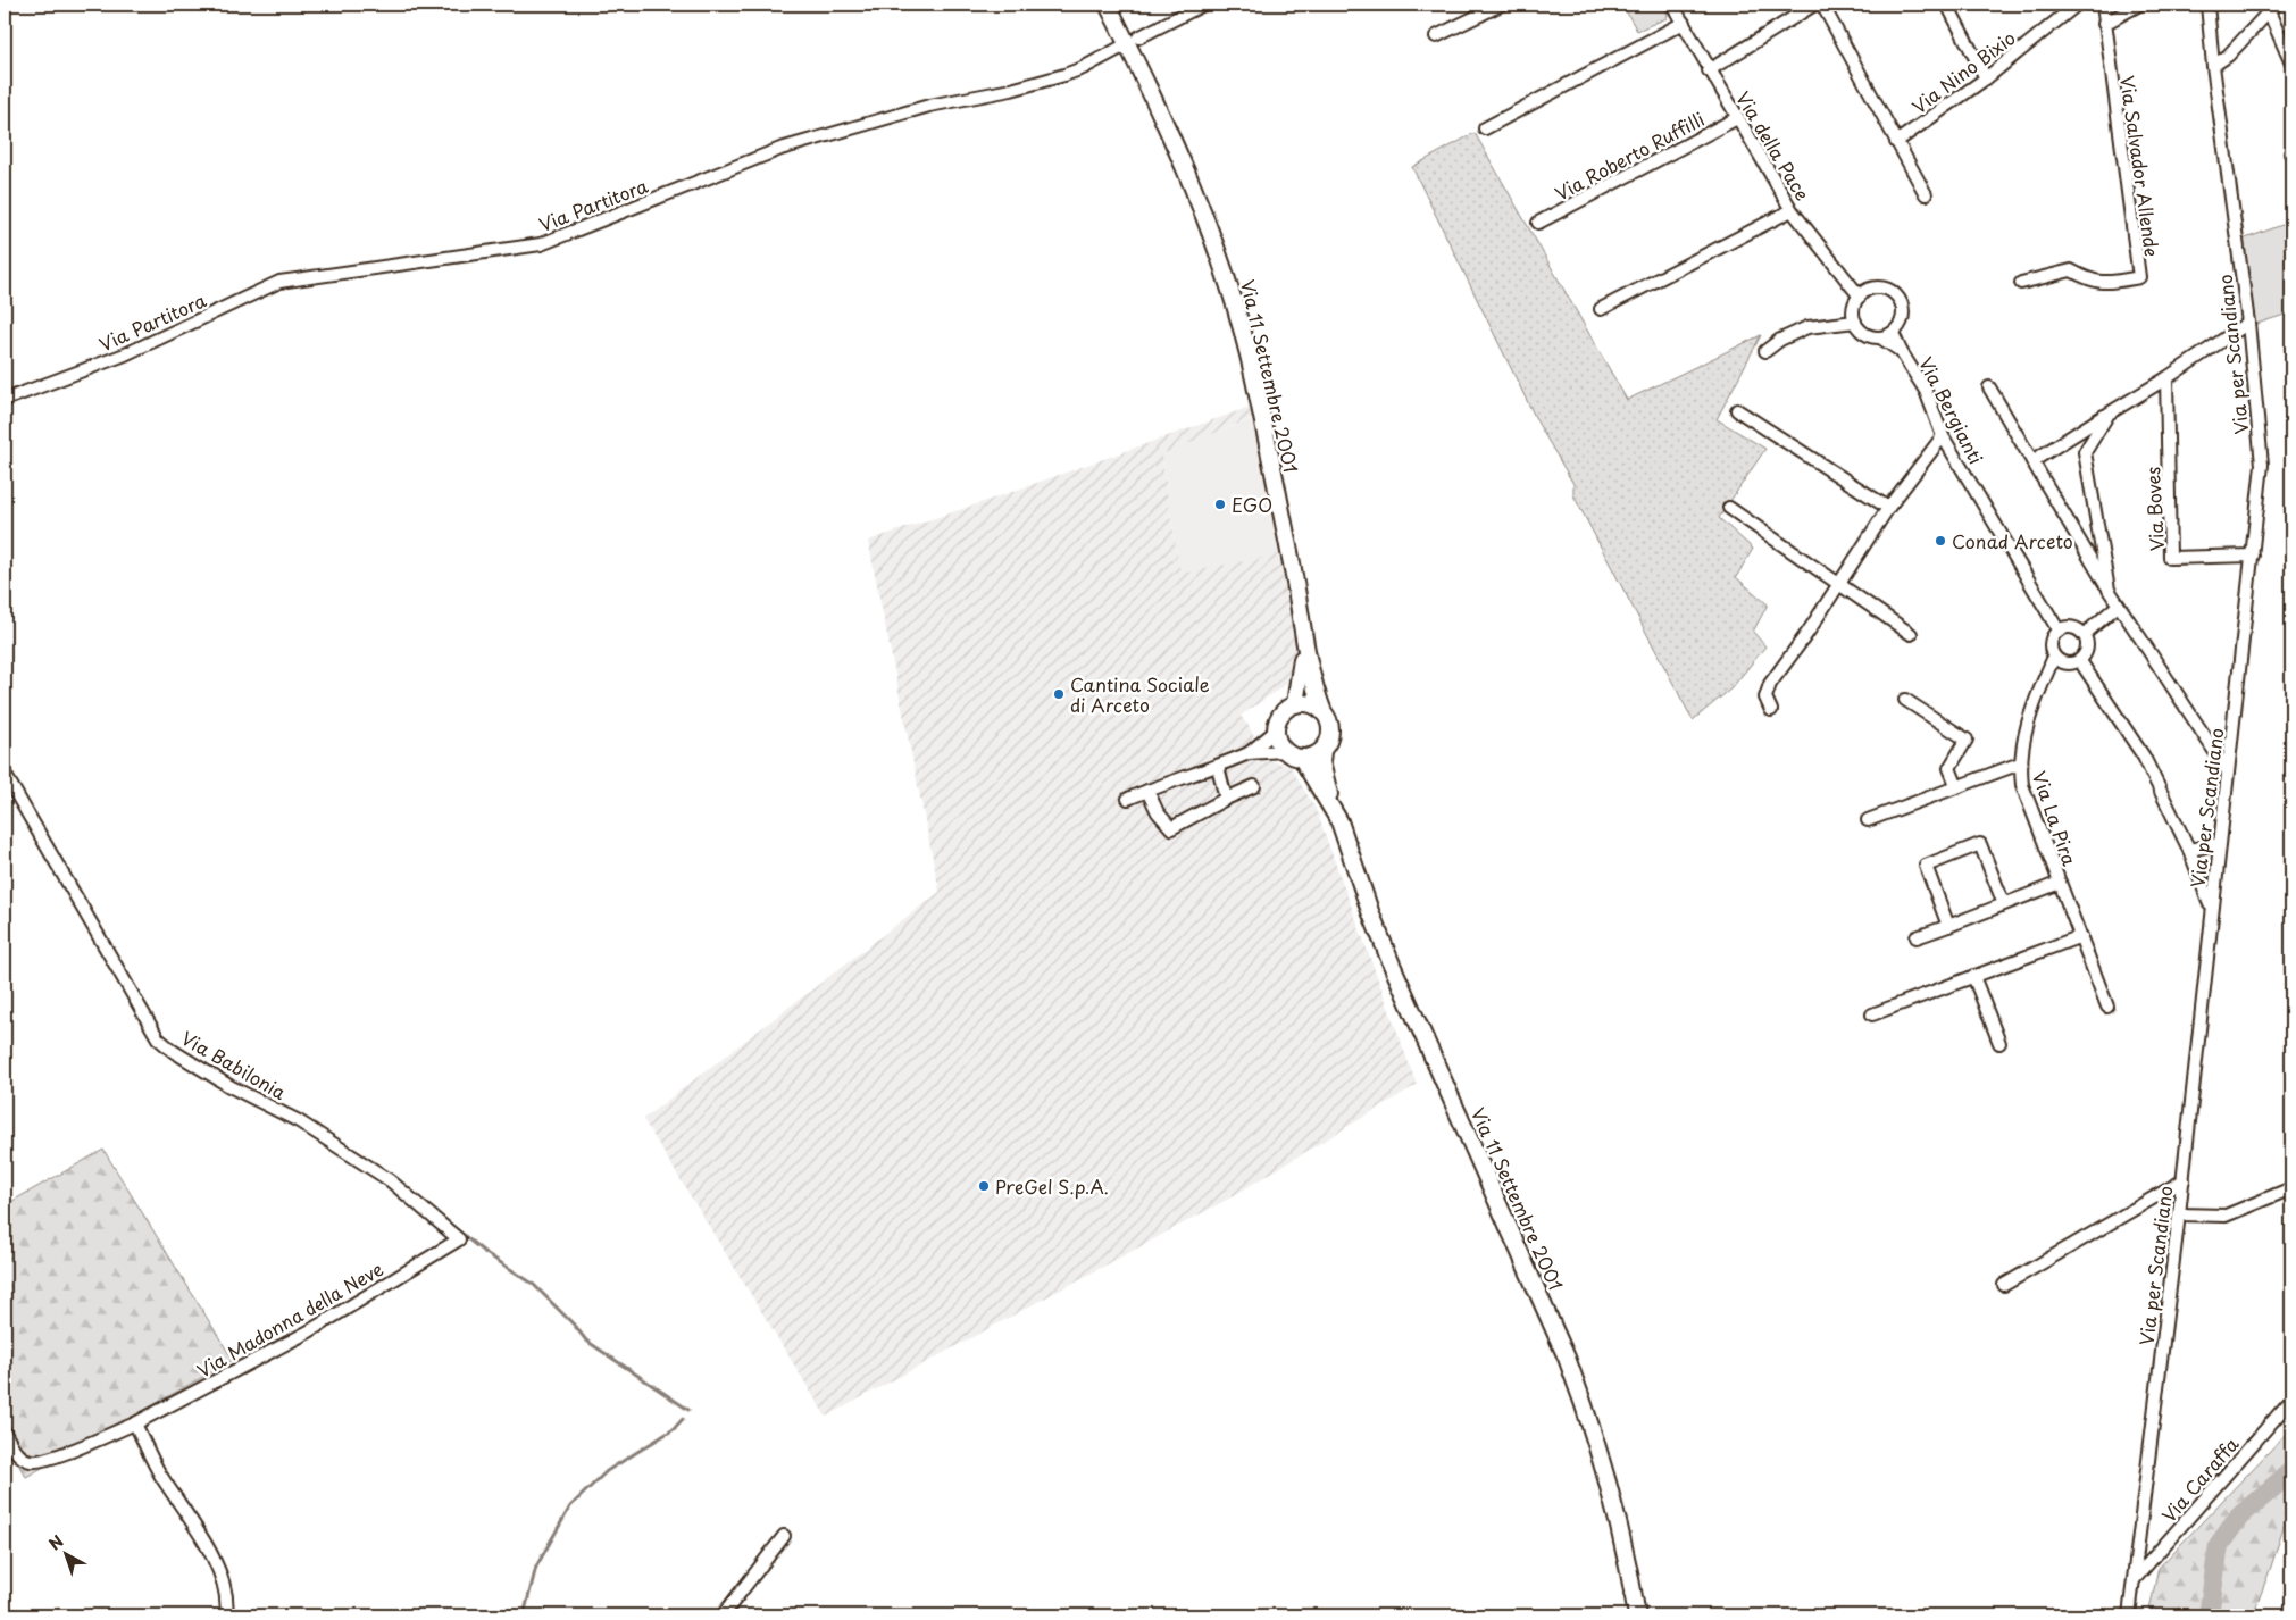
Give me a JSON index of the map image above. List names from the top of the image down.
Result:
{
  "streets": {
    "main road": ["Via 11 Settembre 2001"],
    "street": [
      "Via Nino Bixio",
      "Via della Pace",
      "Via Roberto Ruffilli",
      "Via Salvador Allende",
      "Via Partitora",
      "Via per Scandiano",
      "Via Bergianti",
      "Via Boves",
      "Via La Pira",
      "Via Babilonia",
      "Via Madonna della Neve",
      "Via Caraffa"
    ]
  },
  "crossings": [
    ["Via della Pace", "Via Roberto Ruffilli"],
    ["Via della Pace", "Via Bergianti"],
    ["Via Partitora", "Via 11 Settembre 2001"],
    ["Via per Scandiano", "Via Boves"],
    ["Via per Scandiano", "Via Caraffa"],
    ["Via Bergianti", "Via La Pira"],
    ["Via Babilonia", "Via Madonna della Neve"]
  ],
  "places": [
    "EGO",
    "Conad Arceto",
    "Cantina Sociale di Arceto",
    "PreGel S.p.A."
  ],
  "north": "top left"
}
